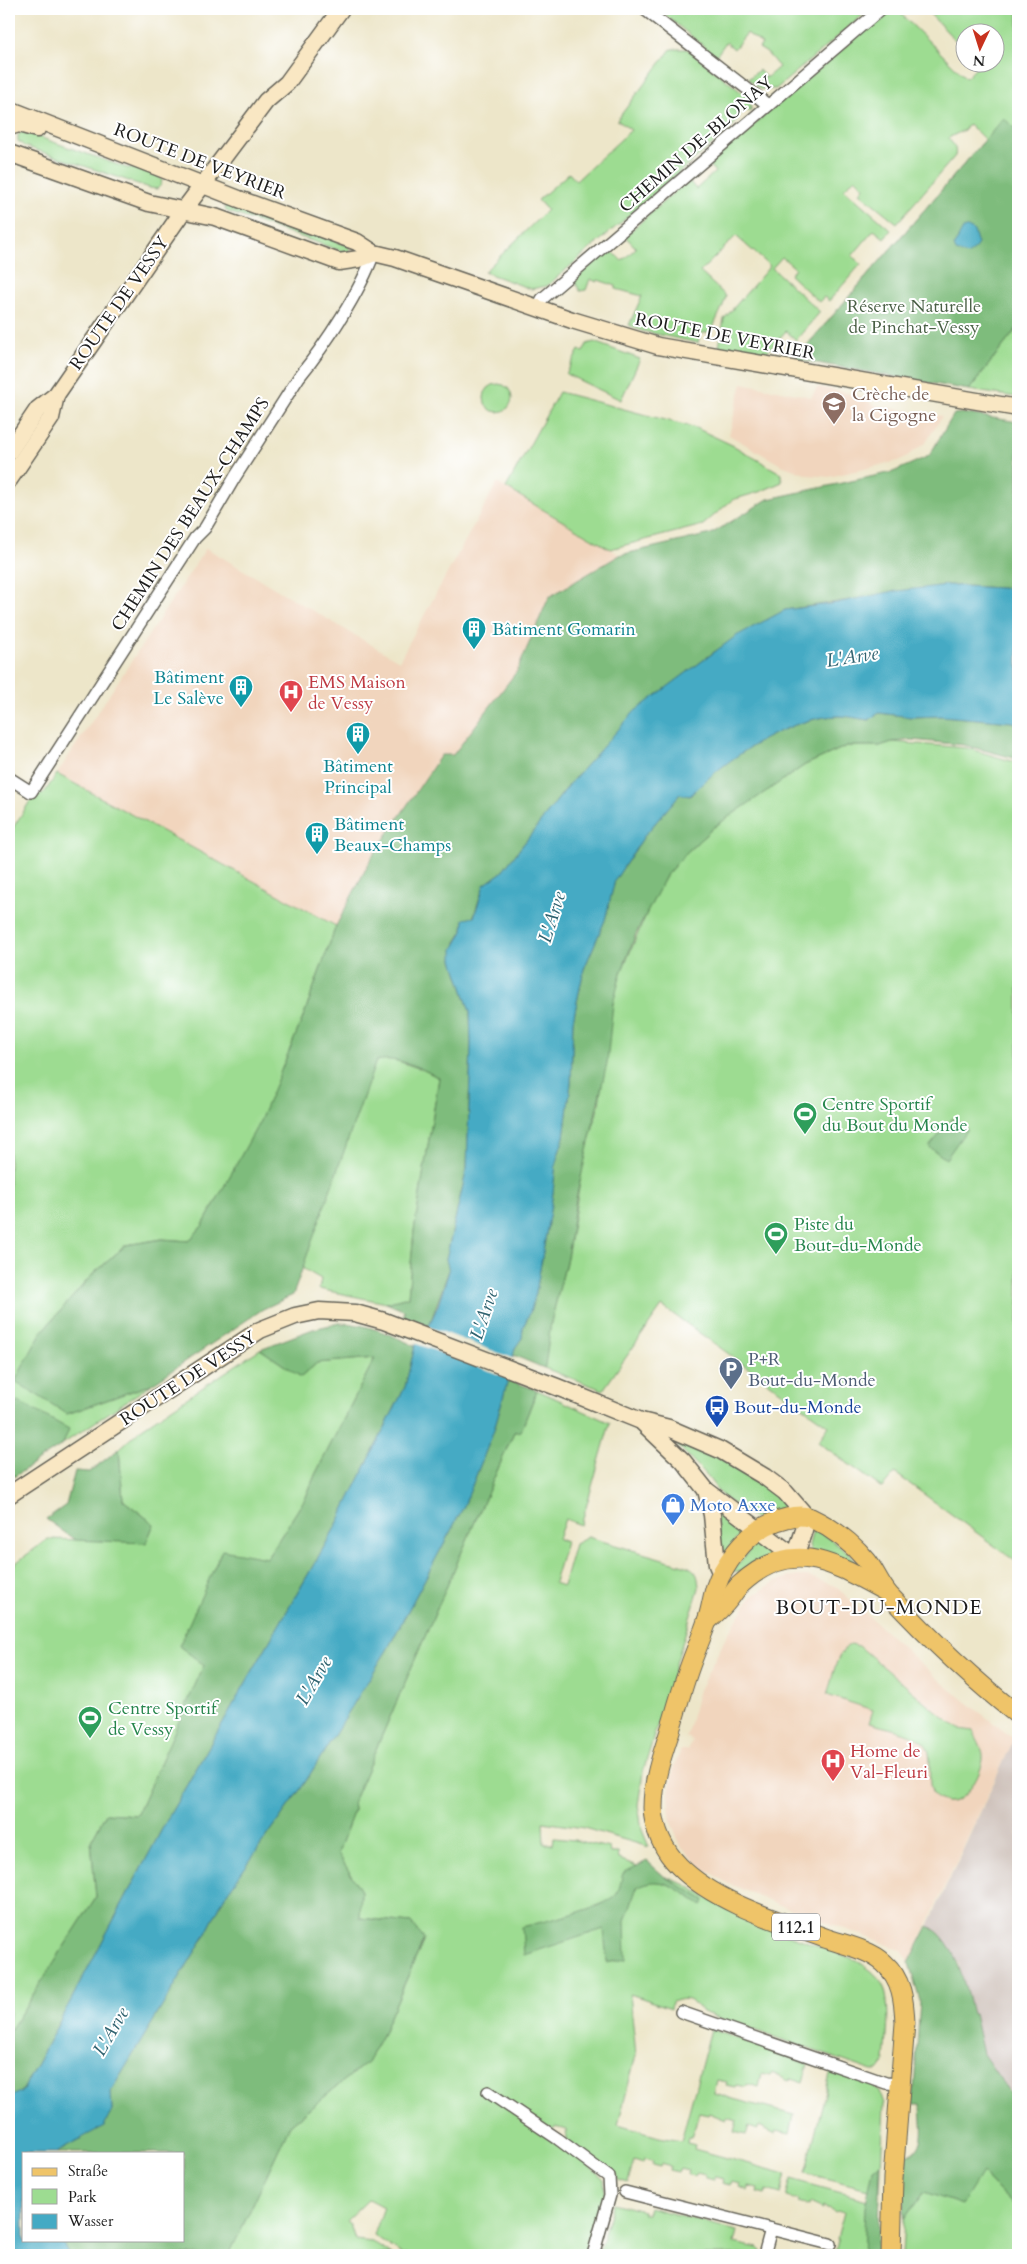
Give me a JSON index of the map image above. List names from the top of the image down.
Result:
{
  "streets": {
    "main road": ["112.1"],
    "street": [
      "CHEMIN DE-BLONAY",
      "ROUTE DE VEYRIER",
      "ROUTE DE VESSY",
      "CHEMIN DES BEAUX-CHAMPS"
    ]
  },
  "crossings": [
    ["CHEMIN DE-BLONAY", "ROUTE DE VEYRIER"],
    ["ROUTE DE VEYRIER", "ROUTE DE VESSY"],
    ["ROUTE DE VEYRIER", "CHEMIN DES BEAUX-CHAMPS"]
  ],
  "districts": ["BOUT-DU-MONDE"],
  "water": ["L'Arve"],
  "parks": ["Réserve Naturelle de Pinchat-Vessy"],
  "places": {
    "school or university": ["Crèche de la Cigogne"],
    "building": [
      "Bâtiment Gomarin",
      "Bâtiment Le Salève",
      "Bâtiment Principal",
      "Bâtiment Beaux-Champs"
    ],
    "hospital": ["EMS Maison de Vessy", "Home de Val-Fleuri"],
    "sports": ["Centre Sportif du Bout du Monde", "Piste du Bout-du-Monde", "Centre Sportif de Vessy"],
    "parking": ["P+R Bout-du-Monde"],
    "bus stop": ["Bout-du-Monde"],
    "shop": ["Moto Axxe"]
  },
  "legend": ["Straße", "Park", "Wasser"],
  "north": "bottom"
}
